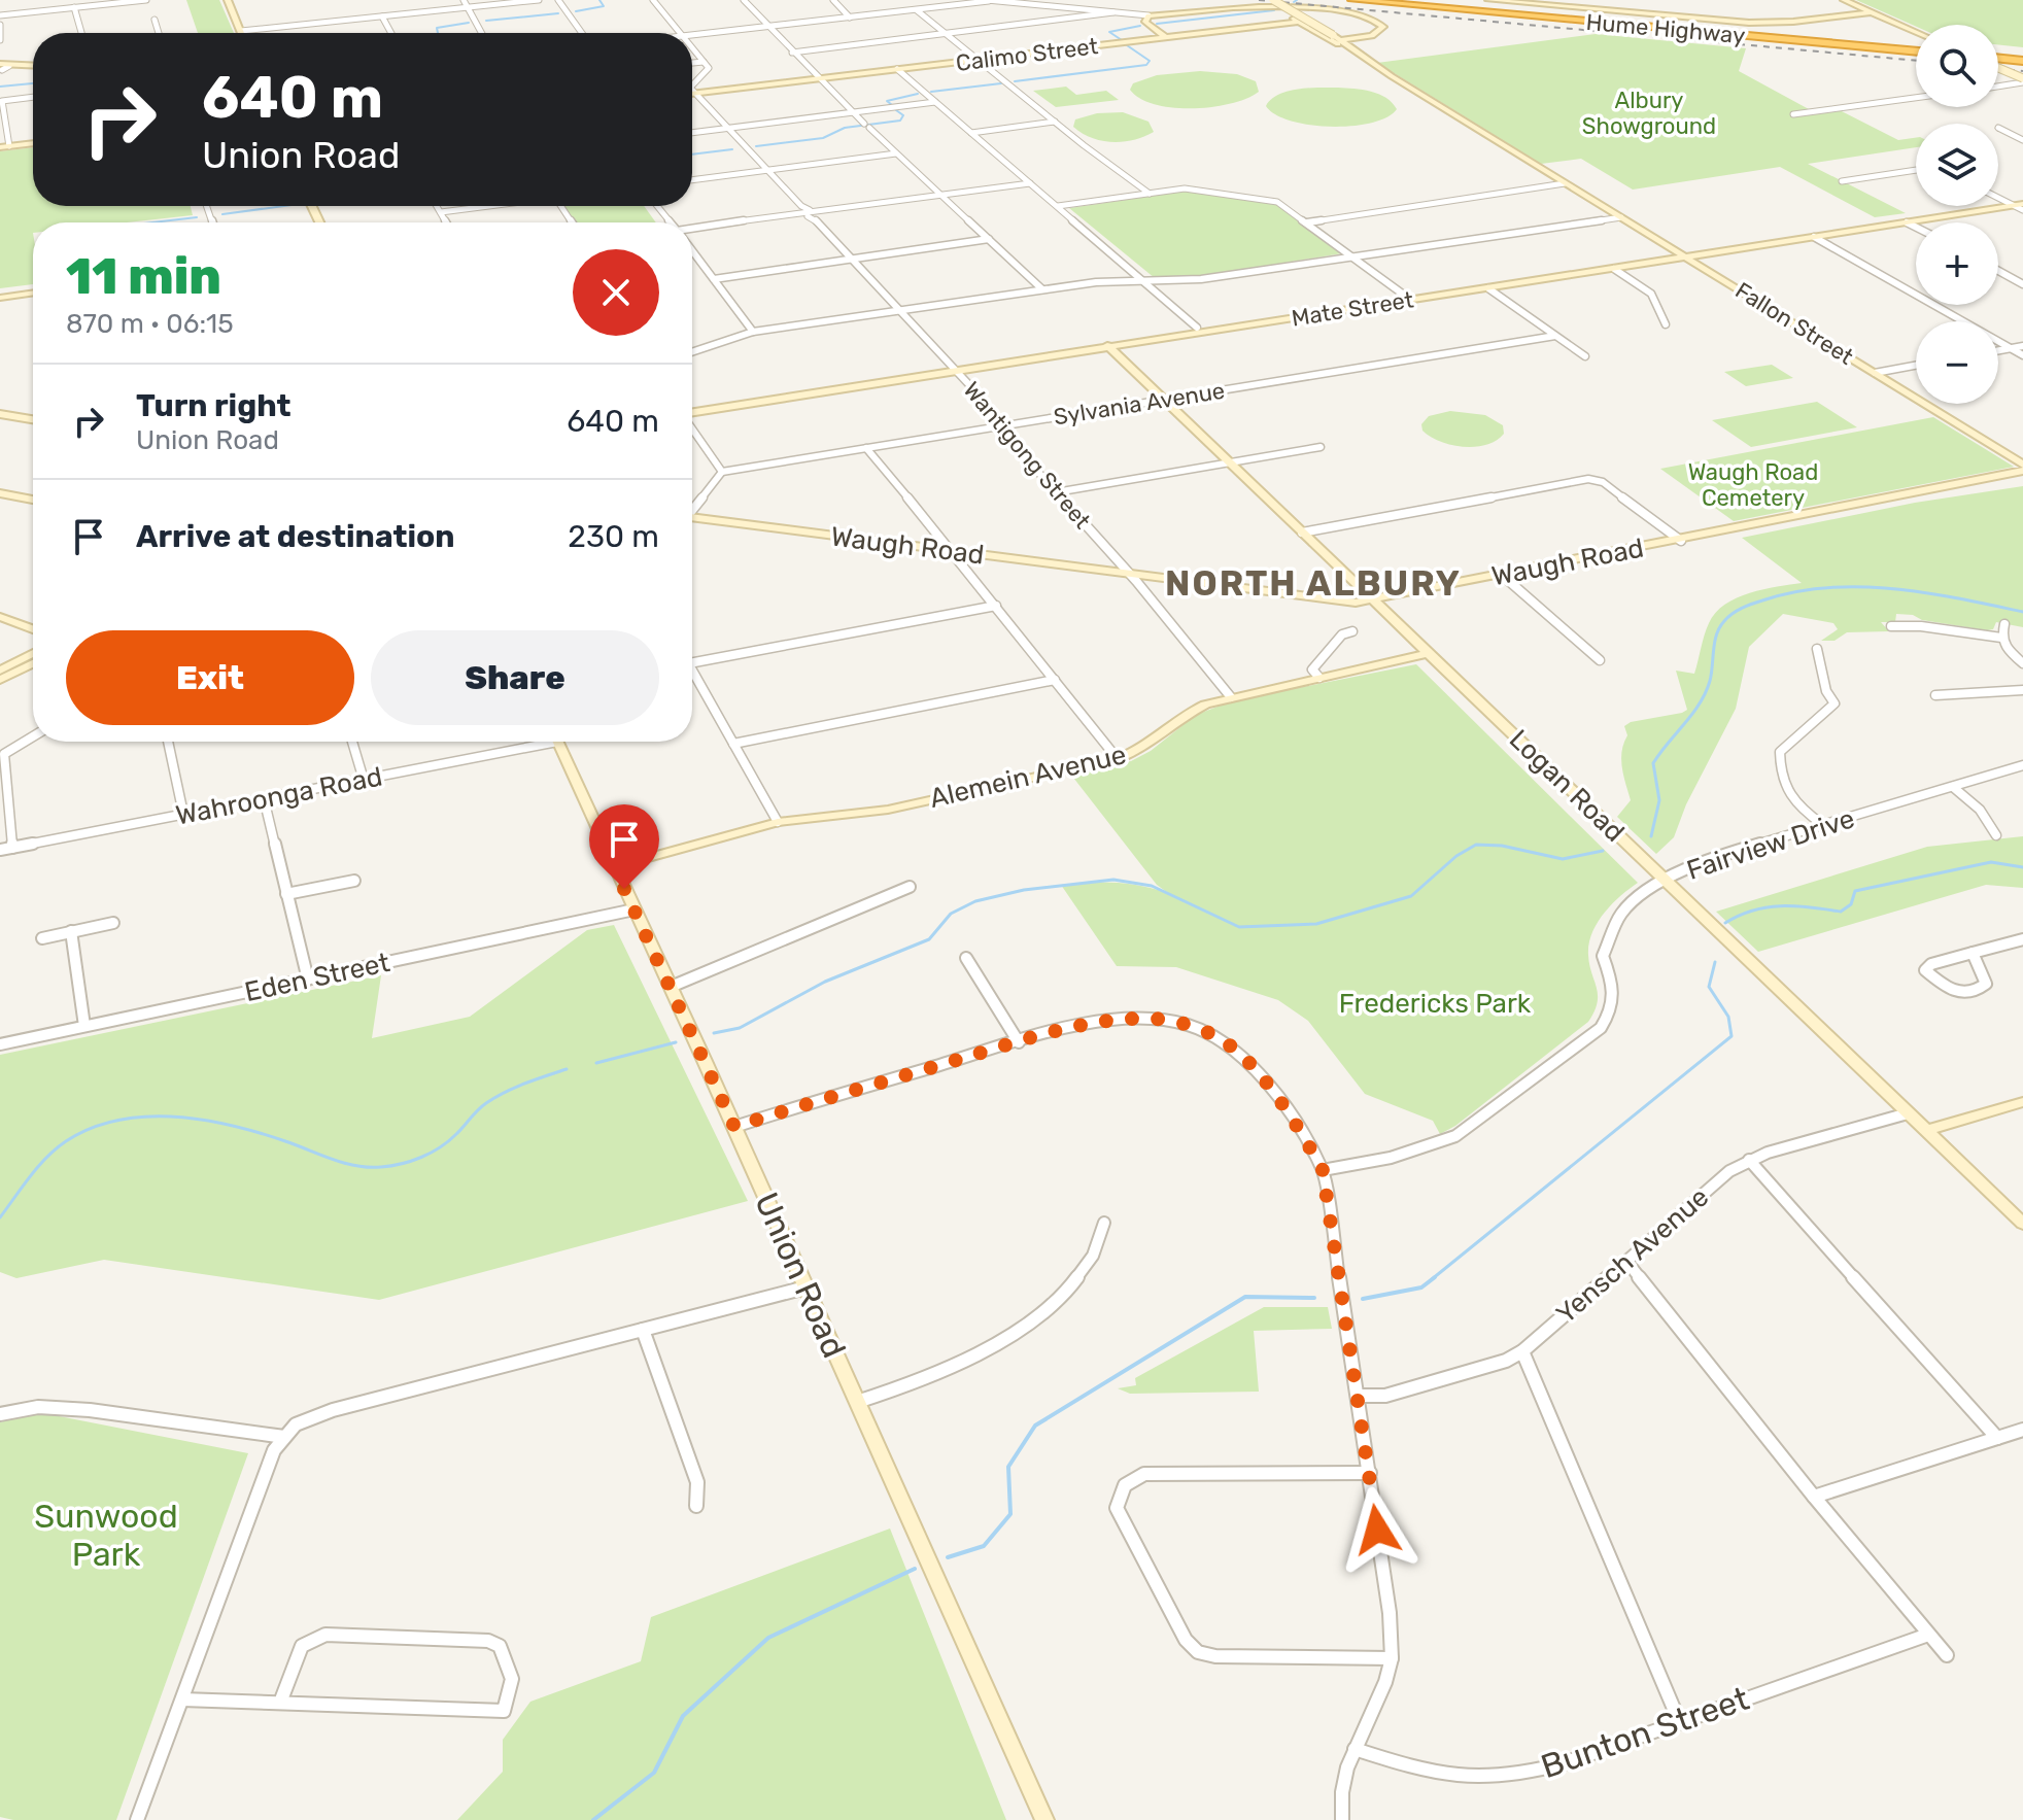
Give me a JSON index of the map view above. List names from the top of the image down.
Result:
{
  "streets": {
    "highway": ["Hume Highway"],
    "main road": [
      "Calimo Street",
      "Mate Street",
      "Fallon Street",
      "Waugh Road",
      "Alemein Avenue",
      "Logan Road",
      "Union Road"
    ],
    "street": [
      "Sylvania Avenue",
      "Wantigong Street",
      "Wahroonga Road",
      "Fairview Drive",
      "Eden Street",
      "Yensch Avenue",
      "Bunton Street"
    ]
  },
  "crossings": [
    ["Calimo Street", "Wantigong Street"],
    ["Mate Street", "Fallon Street"],
    ["Mate Street", "Wantigong Street"],
    ["Mate Street", "Logan Road"],
    ["Sylvania Avenue", "Wantigong Street"],
    ["Sylvania Avenue", "Logan Road"],
    ["Wantigong Street", "Waugh Road"],
    ["Wantigong Street", "Alemein Avenue"],
    ["Waugh Road", "Logan Road"],
    ["Alemein Avenue", "Logan Road"],
    ["Alemein Avenue", "Union Road"],
    ["Logan Road", "Fairview Drive"],
    ["Logan Road", "Yensch Avenue"],
    ["Eden Street", "Union Road"]
  ],
  "districts": ["NORTH ALBURY"],
  "parks": [
    "Albury Showground",
    "Waugh Road Cemetery",
    "Fredericks Park",
    "Sunwood Park"
  ],
  "page": {
    "map_buttons": ["+", "−"],
    "turn": ["640 m", "Union Road"],
    "heading": ["11 min", "870 m · 06:15"],
    "list": [
      {
        "name": "Turn right",
        "note": "Union Road",
        "value": "640 m"
      },
      {
        "name": "Arrive at destination",
        "value": "230 m"
      }
    ],
    "buttons": ["Exit", "Share"]
  }
}
